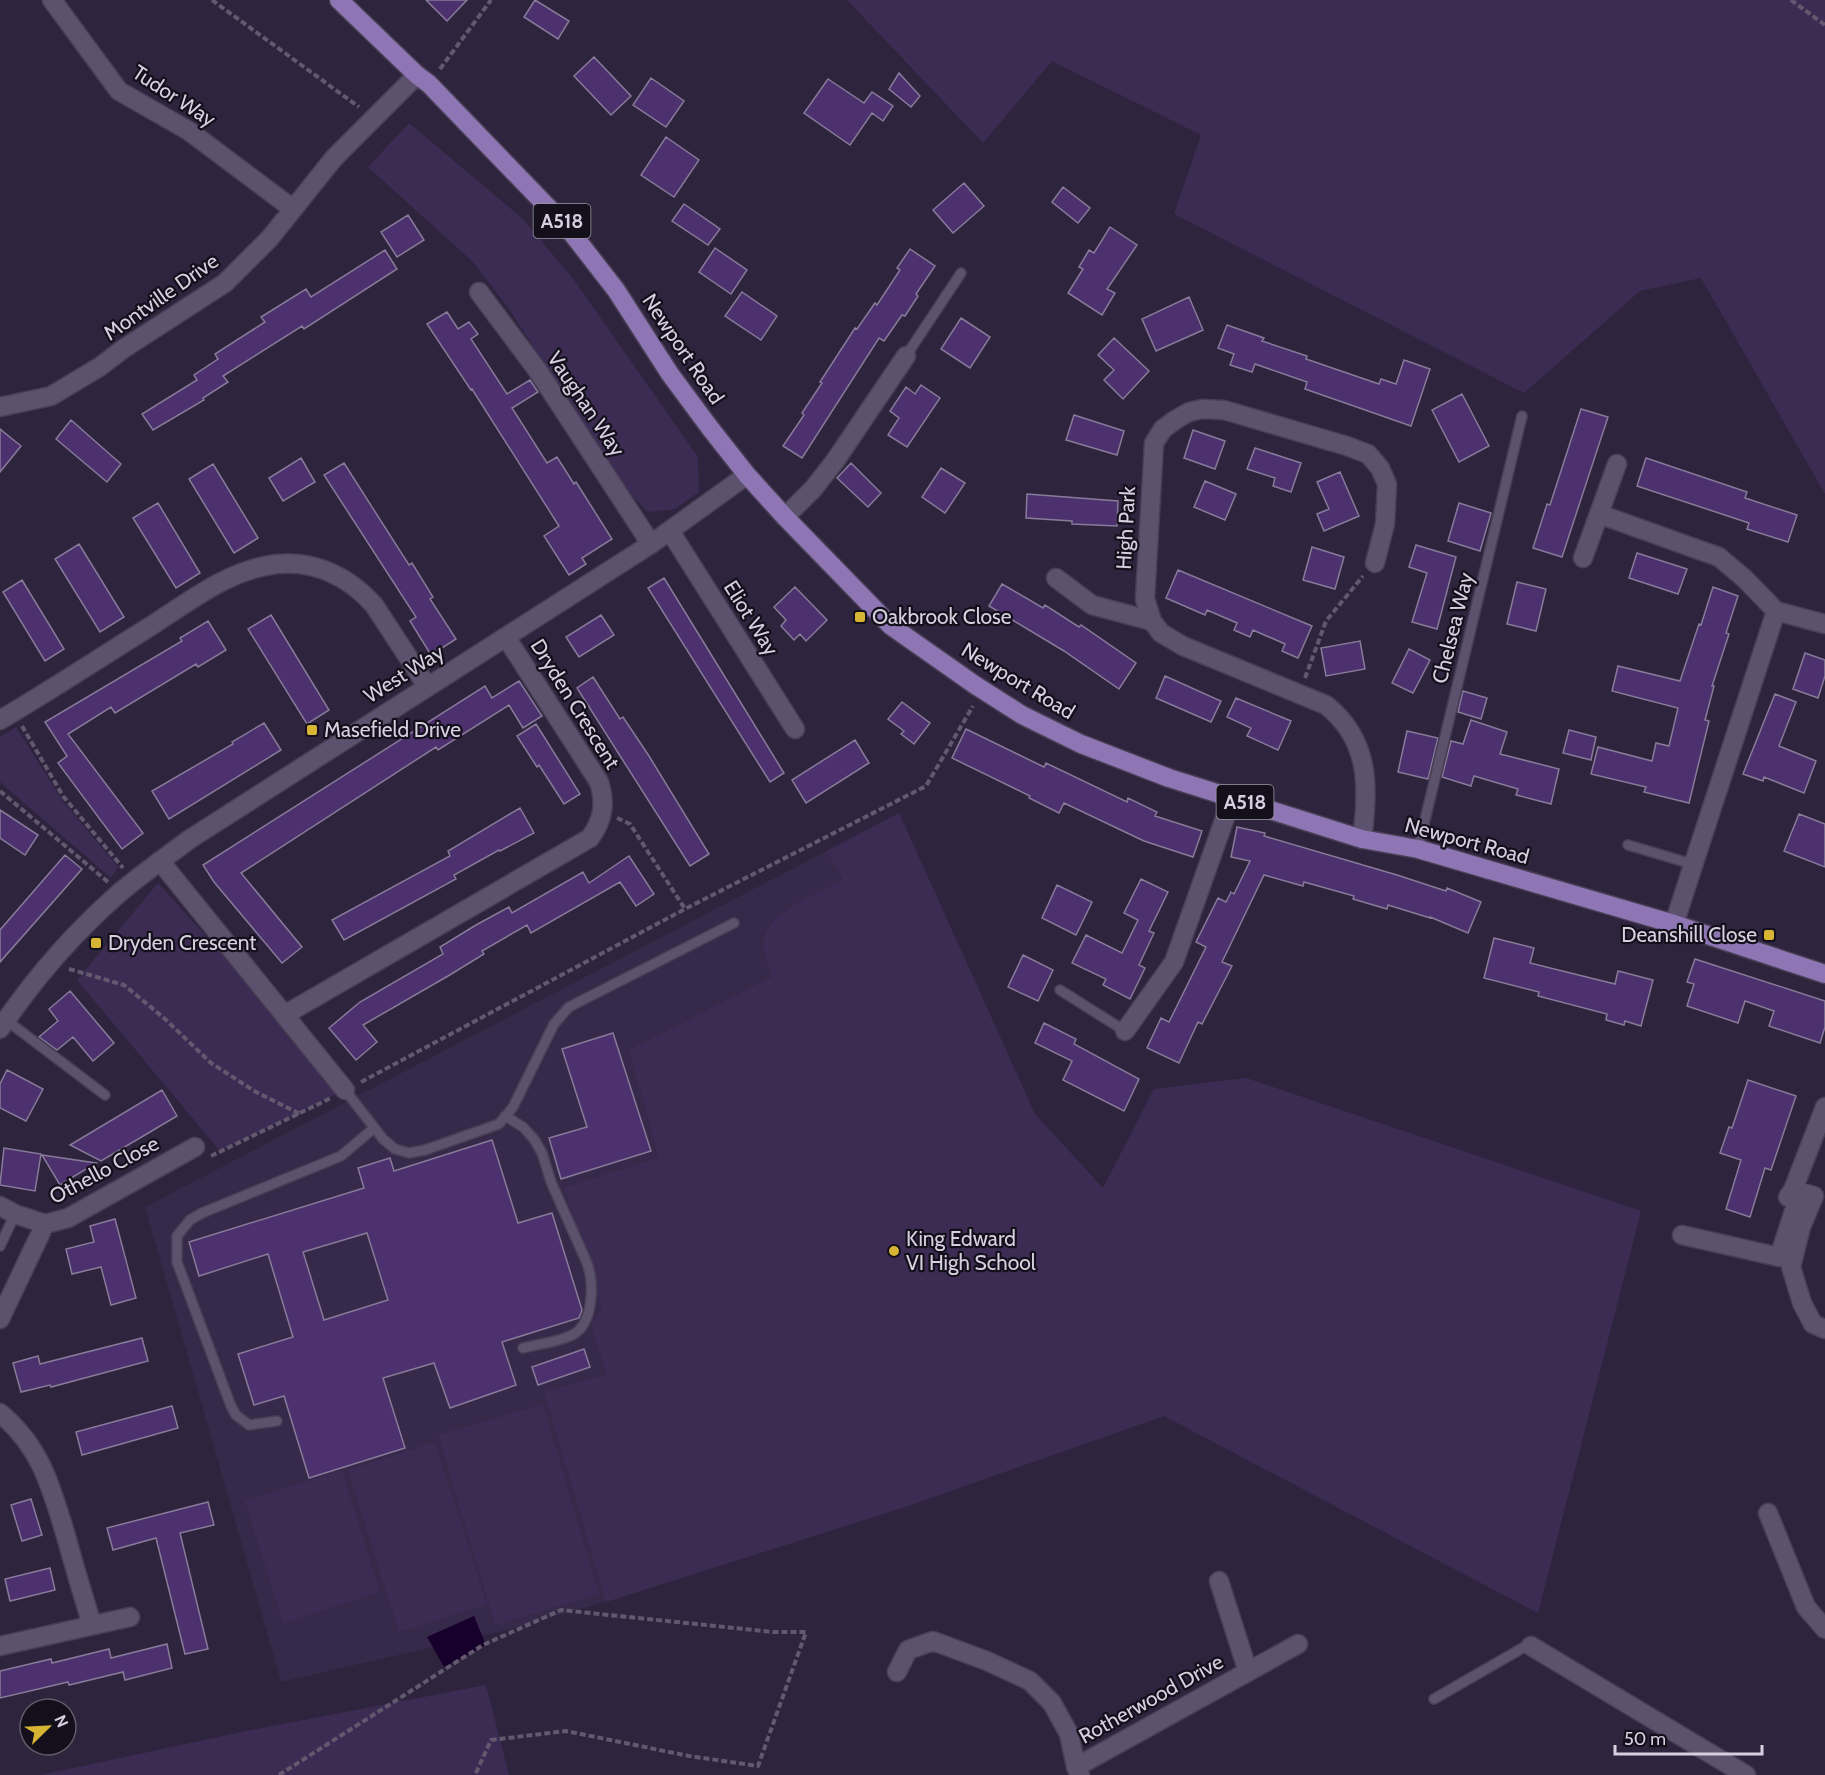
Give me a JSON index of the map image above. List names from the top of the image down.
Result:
{
  "streets": {
    "highway": ["A518", "Newport Road"],
    "street": [
      "Tudor Way",
      "Montville Drive",
      "Vaughan Way",
      "High Park",
      "Eliot Way",
      "West Way",
      "Dryden Crescent",
      "Othello Close",
      "Rotherwood Drive"
    ],
    "lane": ["Chelsea Way"]
  },
  "crossings": [
    ["Tudor Way", "Montville Drive"],
    ["Montville Drive", "Newport Road"],
    ["Newport Road", "Chelsea Way"],
    ["Newport Road", "West Way"],
    ["Vaughan Way", "West Way"],
    ["Eliot Way", "West Way"],
    ["West Way", "Dryden Crescent"]
  ],
  "places": {
    "transit": [
      "Oakbrook Close",
      "Masefield Drive",
      "Deanshill Close",
      "Dryden Crescent"
    ],
    "other": ["King Edward VI High School"]
  },
  "scale_bar": "50 m",
  "north": "top right"
}
